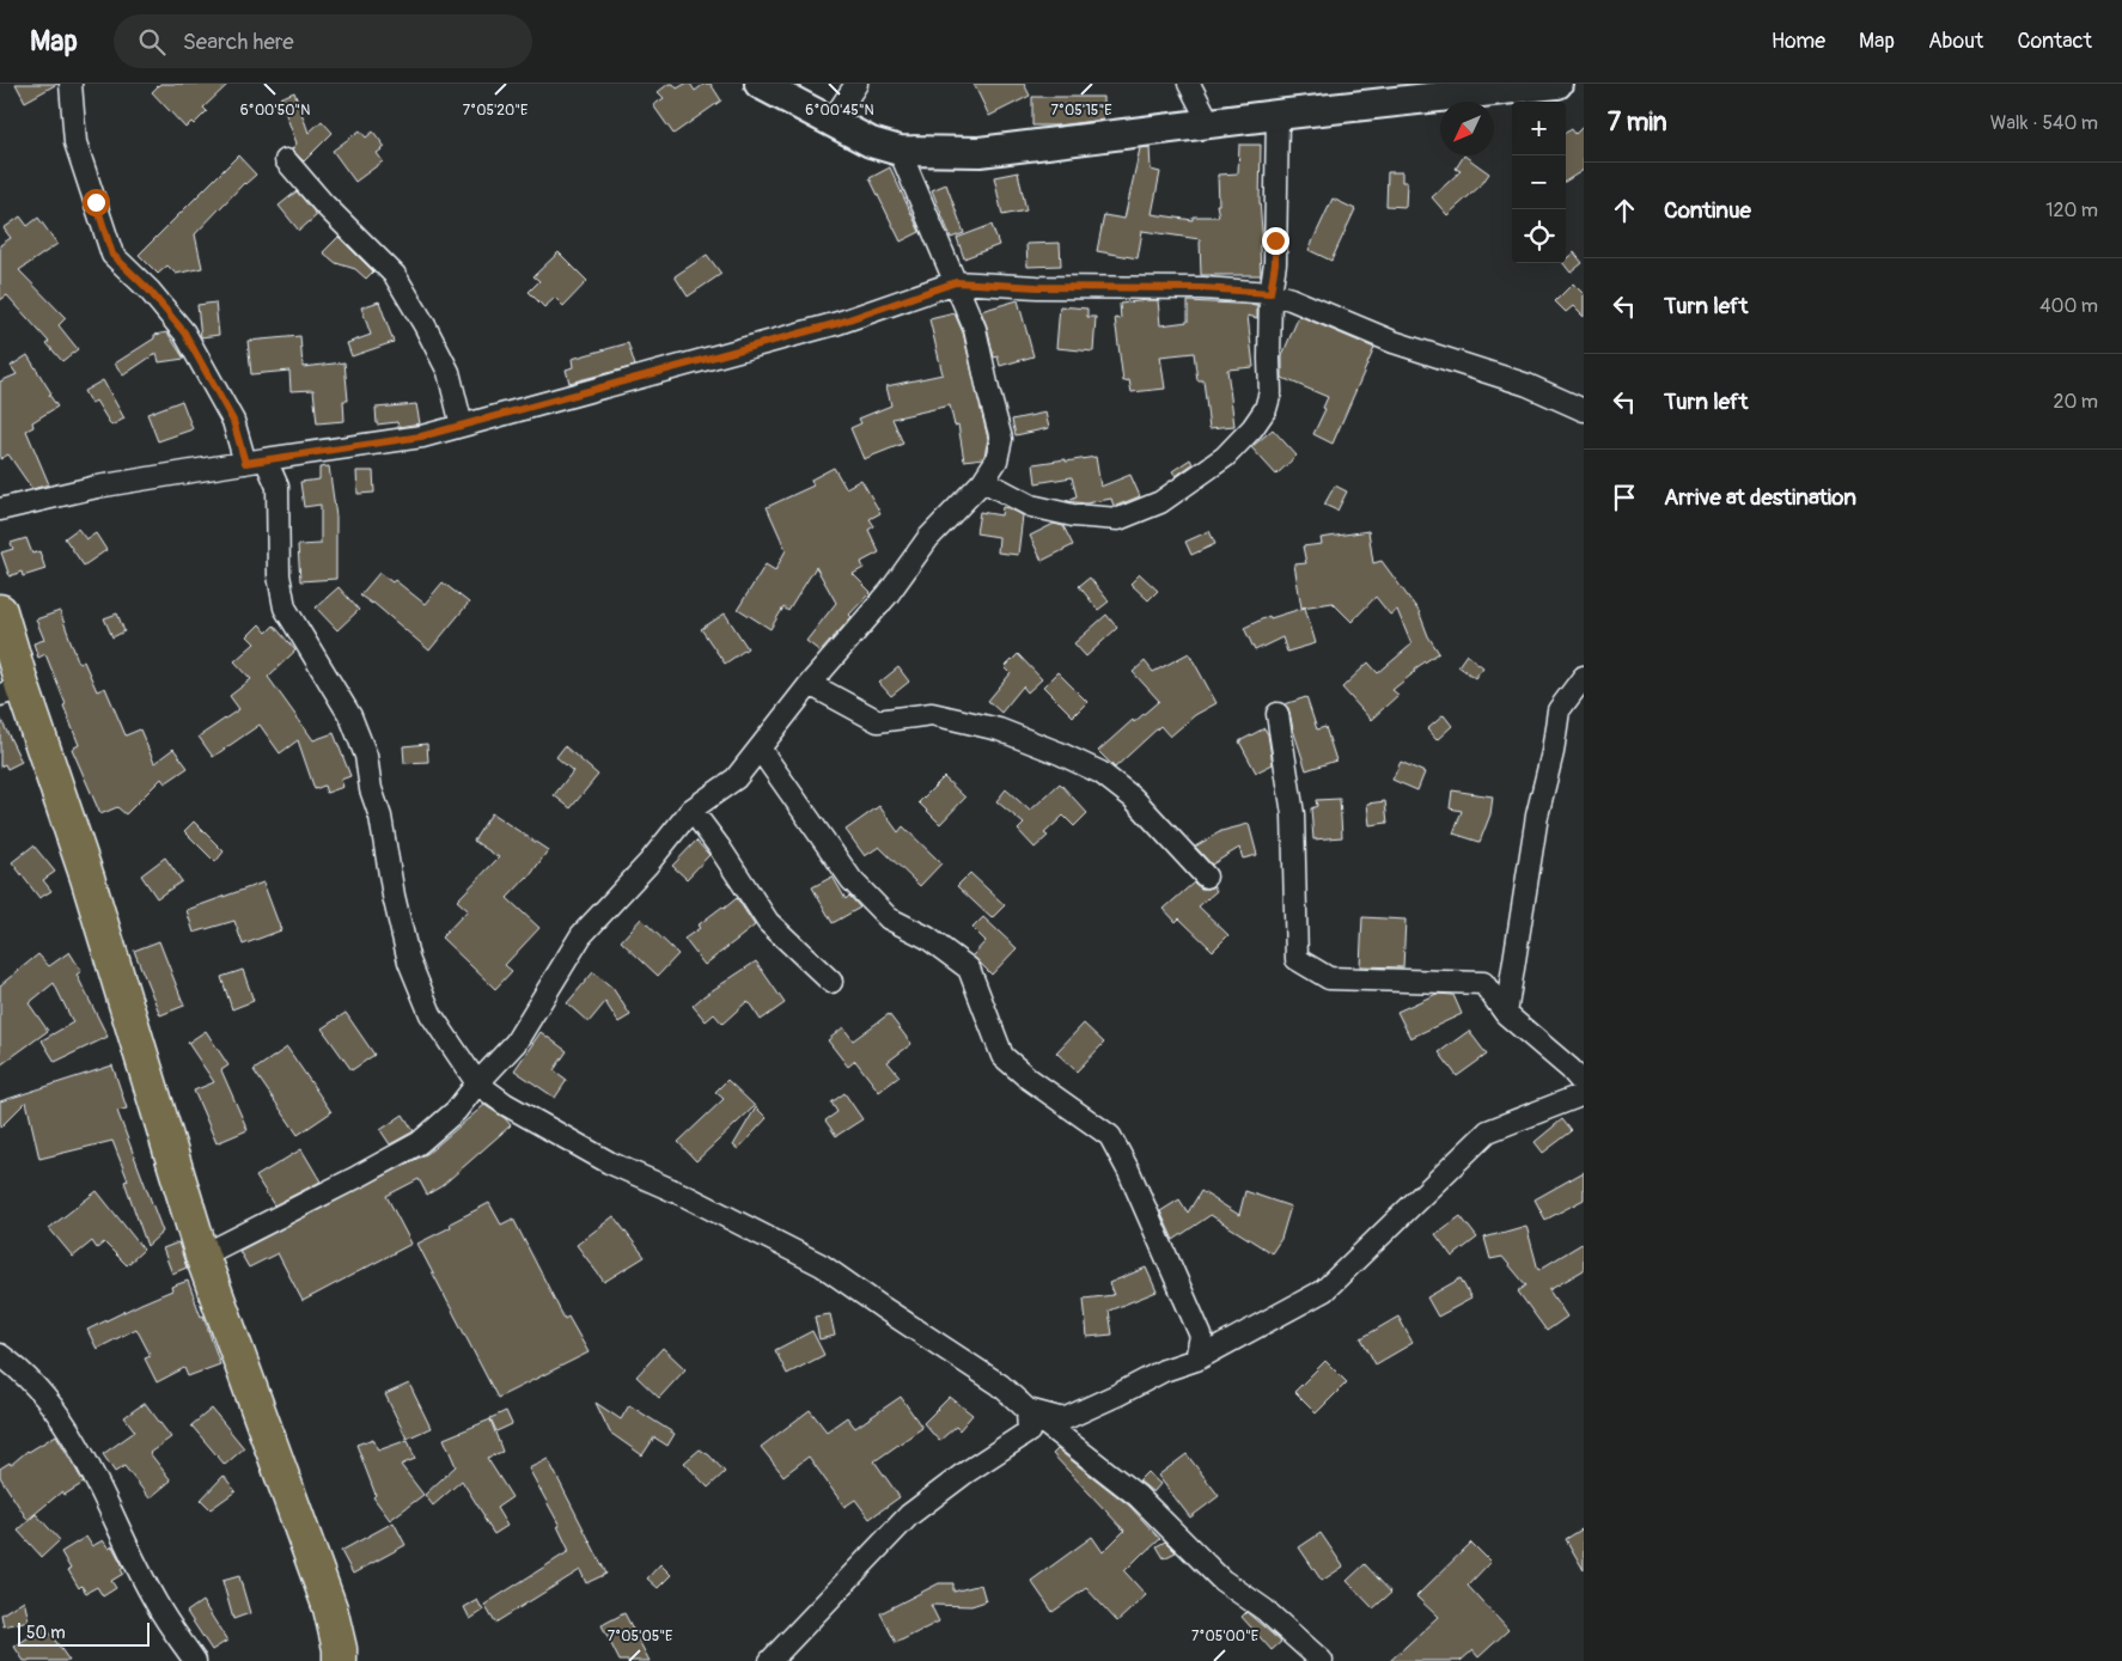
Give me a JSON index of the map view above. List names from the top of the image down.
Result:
{
  "scale_bar": "50 m",
  "north": "bottom left",
  "page": {
    "header": "Map",
    "search": "Search here",
    "nav": [
      "Home",
      "Map",
      "About",
      "Contact"
    ],
    "heading": ["7 min", "Walk · 540 m"],
    "map_buttons": ["+", "−"],
    "list": [
      ["Continue", "120 m"],
      ["Turn left", "400 m"],
      ["Turn left", "20 m"],
      "Arrive at destination"
    ],
    "scale": "50 m"
  },
  "coordinates": [
    "7°05'20\"E",
    "7°05'15\"E",
    "6°00'50\"N",
    "6°00'45\"N",
    "7°05'05\"E",
    "7°05'00\"E"
  ]
}
